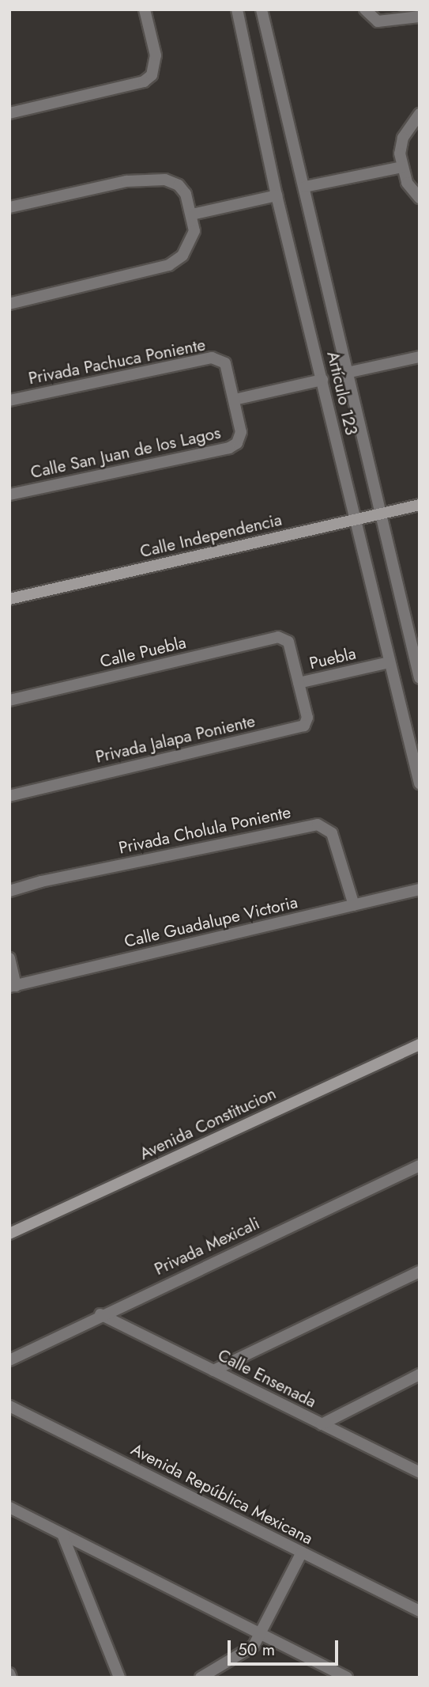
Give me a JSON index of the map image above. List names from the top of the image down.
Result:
{
  "streets": {
    "street": [
      "Privada Pachuca Poniente",
      "Artículo 123",
      "Calle San Juan de los Lagos",
      "Calle Independencia",
      "Calle Puebla",
      "Puebla",
      "Privada Jalapa Poniente",
      "Privada Cholula Poniente",
      "Calle Guadalupe Victoria",
      "Avenida Constitucion",
      "Privada Mexicali",
      "Calle Ensenada",
      "Avenida República Mexicana"
    ]
  },
  "crossings": [
    ["Privada Pachuca Poniente", "Calle San Juan de los Lagos"],
    ["Artículo 123", "Calle Independencia"],
    ["Artículo 123", "Puebla"],
    ["Calle Puebla", "Puebla"],
    ["Puebla", "Privada Jalapa Poniente"],
    ["Privada Cholula Poniente", "Calle Guadalupe Victoria"],
    ["Privada Mexicali", "Calle Ensenada"]
  ],
  "scale_bar": "50 m"
}
